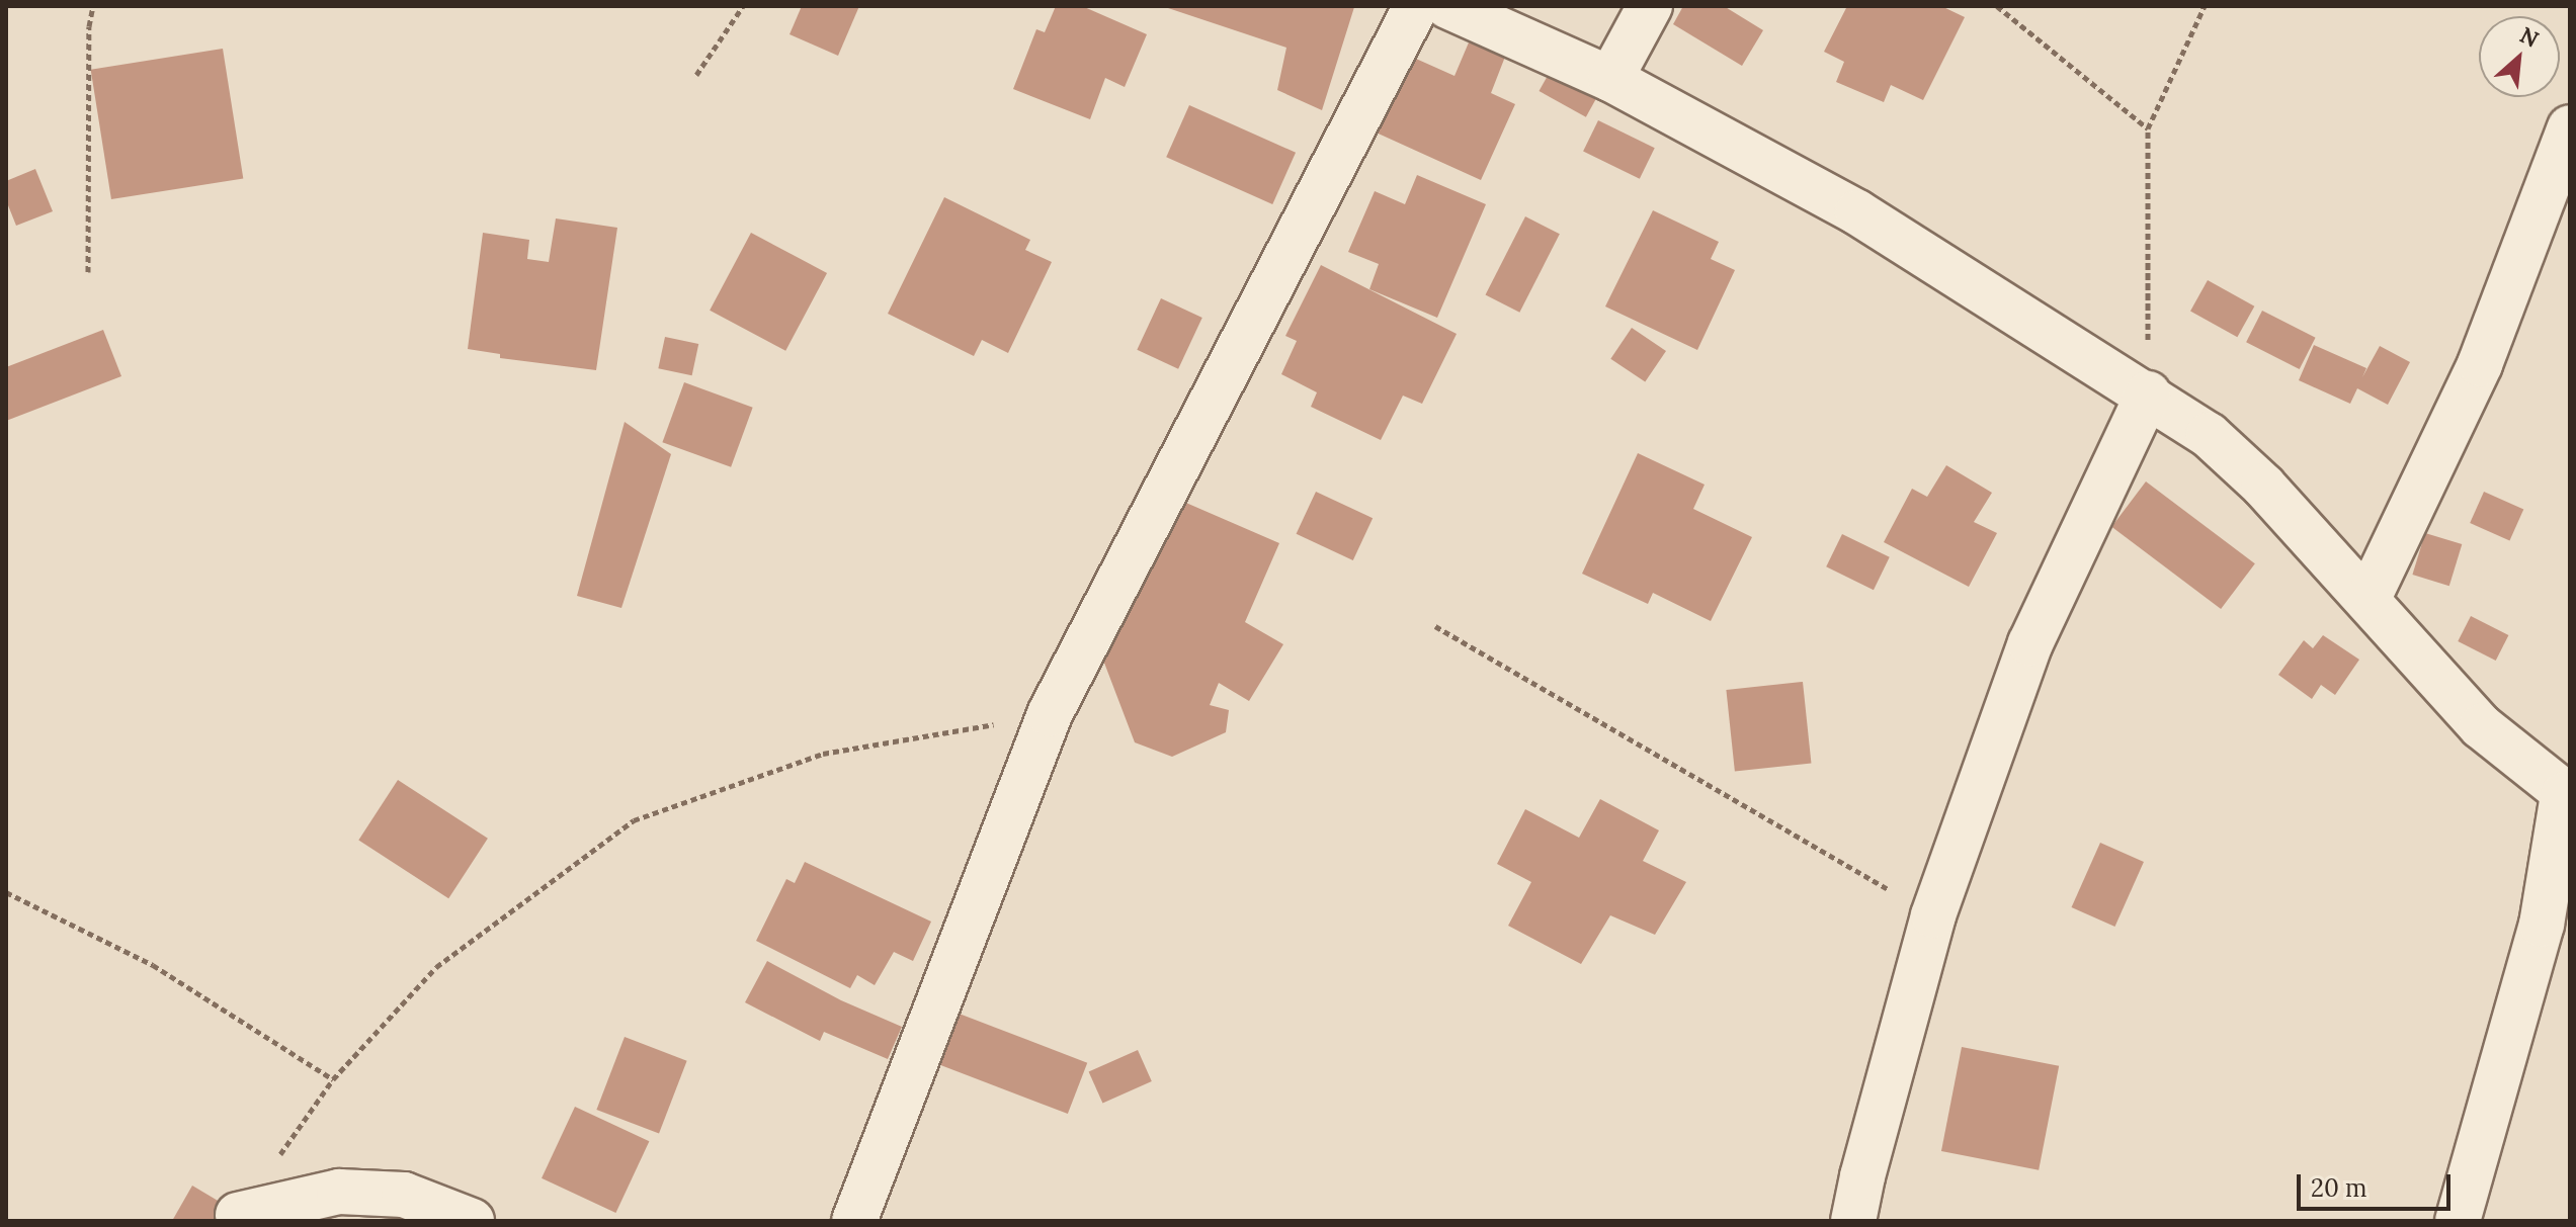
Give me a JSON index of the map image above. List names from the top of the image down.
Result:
{
  "scale_bar": "20 m",
  "north": "top right"
}
